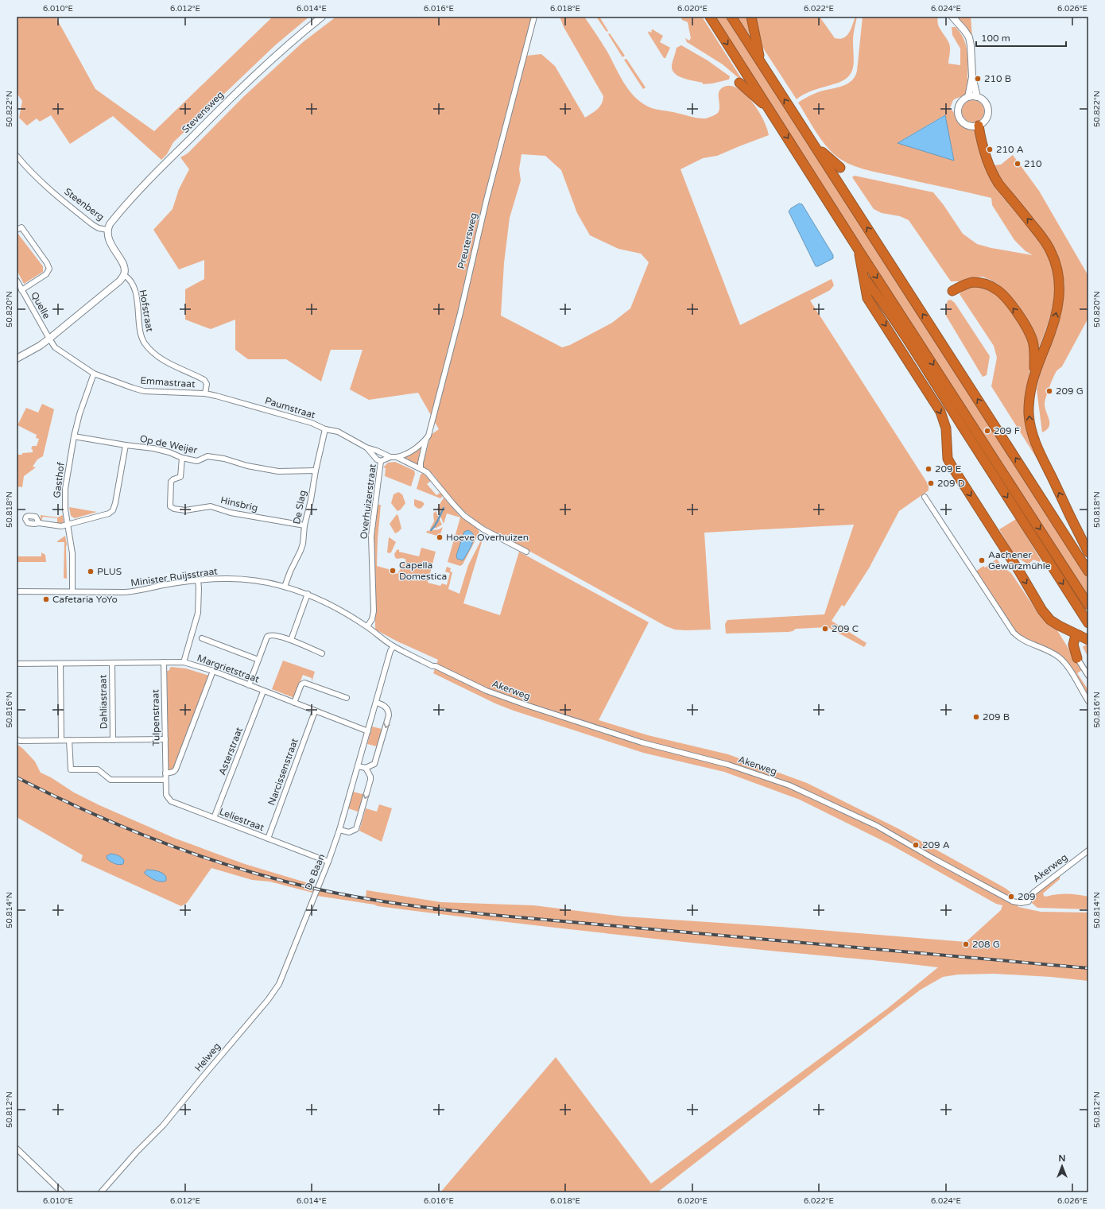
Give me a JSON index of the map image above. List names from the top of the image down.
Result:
{
  "streets": {
    "street": [
      "Stevensweg",
      "Steenberg",
      "Preutersweg",
      "Quelle",
      "Hofstraat",
      "Emmastraat",
      "Paumstraat",
      "Op de Weijer",
      "Gasthof",
      "Overhuizerstraat",
      "Hinsbrig",
      "De Slag",
      "Minister Ruijsstraat",
      "Margrietstraat",
      "Akerweg",
      "Dahliastraat",
      "Tulpenstraat",
      "Asterstraat",
      "Narcissenstraat",
      "Leliestraat",
      "De Baan",
      "Helweg"
    ]
  },
  "crossings": [
    ["Stevensweg", "Steenberg"],
    ["Steenberg", "Hofstraat"],
    ["Quelle", "Emmastraat"],
    ["Hofstraat", "Emmastraat"],
    ["Hofstraat", "Paumstraat"],
    ["Emmastraat", "Paumstraat"],
    ["Emmastraat", "Gasthof"],
    ["Paumstraat", "Overhuizerstraat"],
    ["Paumstraat", "De Slag"],
    ["Op de Weijer", "Gasthof"],
    ["Op de Weijer", "Hinsbrig"],
    ["Op de Weijer", "De Slag"],
    ["Gasthof", "Minister Ruijsstraat"],
    ["Overhuizerstraat", "Minister Ruijsstraat"],
    ["Hinsbrig", "De Slag"],
    ["De Slag", "Minister Ruijsstraat"],
    ["Minister Ruijsstraat", "Akerweg"],
    ["Minister Ruijsstraat", "De Baan"],
    ["Margrietstraat", "Dahliastraat"],
    ["Margrietstraat", "Tulpenstraat"],
    ["Margrietstraat", "Asterstraat"],
    ["Margrietstraat", "Narcissenstraat"],
    ["Margrietstraat", "De Baan"],
    ["Akerweg", "De Baan"],
    ["Tulpenstraat", "Leliestraat"],
    ["Asterstraat", "Leliestraat"],
    ["Narcissenstraat", "Leliestraat"],
    ["Leliestraat", "De Baan"],
    ["De Baan", "Helweg"]
  ],
  "places": [
    "210 B",
    "210 A",
    "210",
    "209 G",
    "209 F",
    "209 E",
    "209 D",
    "Hoeve Overhuizen",
    "Aachener Gewürzmühle",
    "Capella Domestica",
    "PLUS",
    "Cafetaria YoYo",
    "209 C",
    "209 B",
    "209 A",
    "209",
    "208 G"
  ],
  "scale_bar": "100 m",
  "north": "top",
  "coordinates": [
    "6.010°E",
    "6.012°E",
    "6.014°E",
    "6.016°E",
    "6.018°E",
    "6.020°E",
    "6.022°E",
    "6.024°E",
    "6.026°E",
    "50.822°N",
    "50.820°N",
    "50.818°N",
    "50.816°N",
    "50.814°N",
    "50.812°N"
  ]
}
